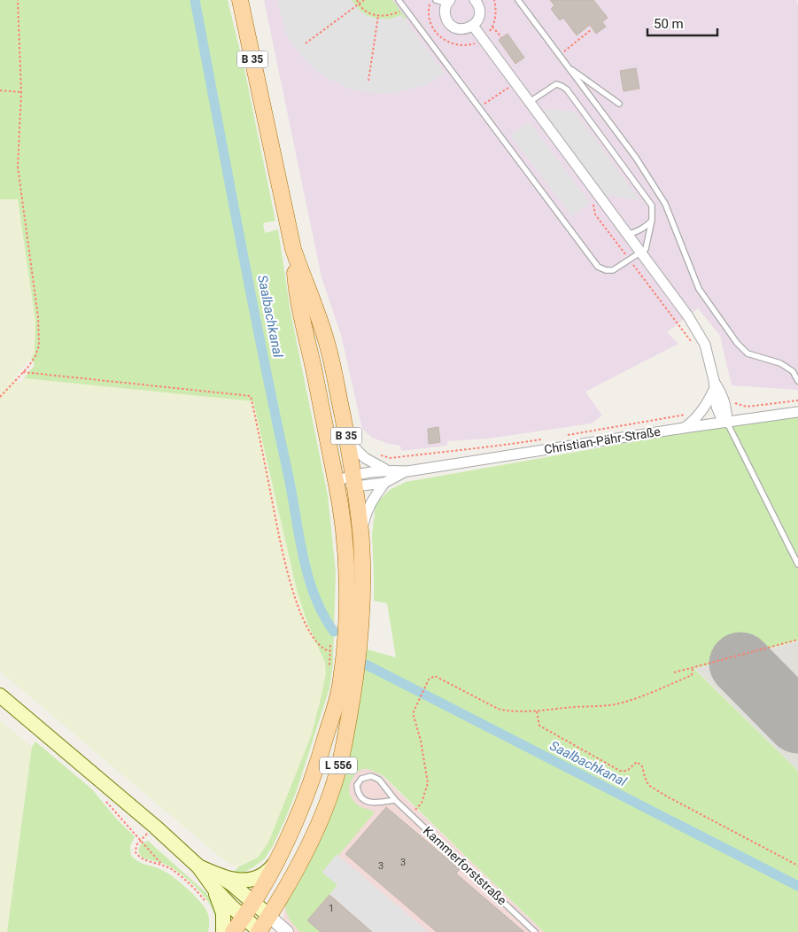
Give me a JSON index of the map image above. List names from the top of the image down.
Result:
{
  "streets": {
    "main road": ["B 35", "L 556"],
    "street": ["Christian-Pähr-Straße"],
    "lane": ["Kammerforststraße"]
  },
  "crossings": [
    ["B 35", "Christian-Pähr-Straße"],
    ["B 35", "L 556"],
    ["Christian-Pähr-Straße", "L 556"]
  ],
  "water": ["Saalbachkanal"],
  "house_numbers": ["3", "3", "1"],
  "scale_bar": "50 m"
}
